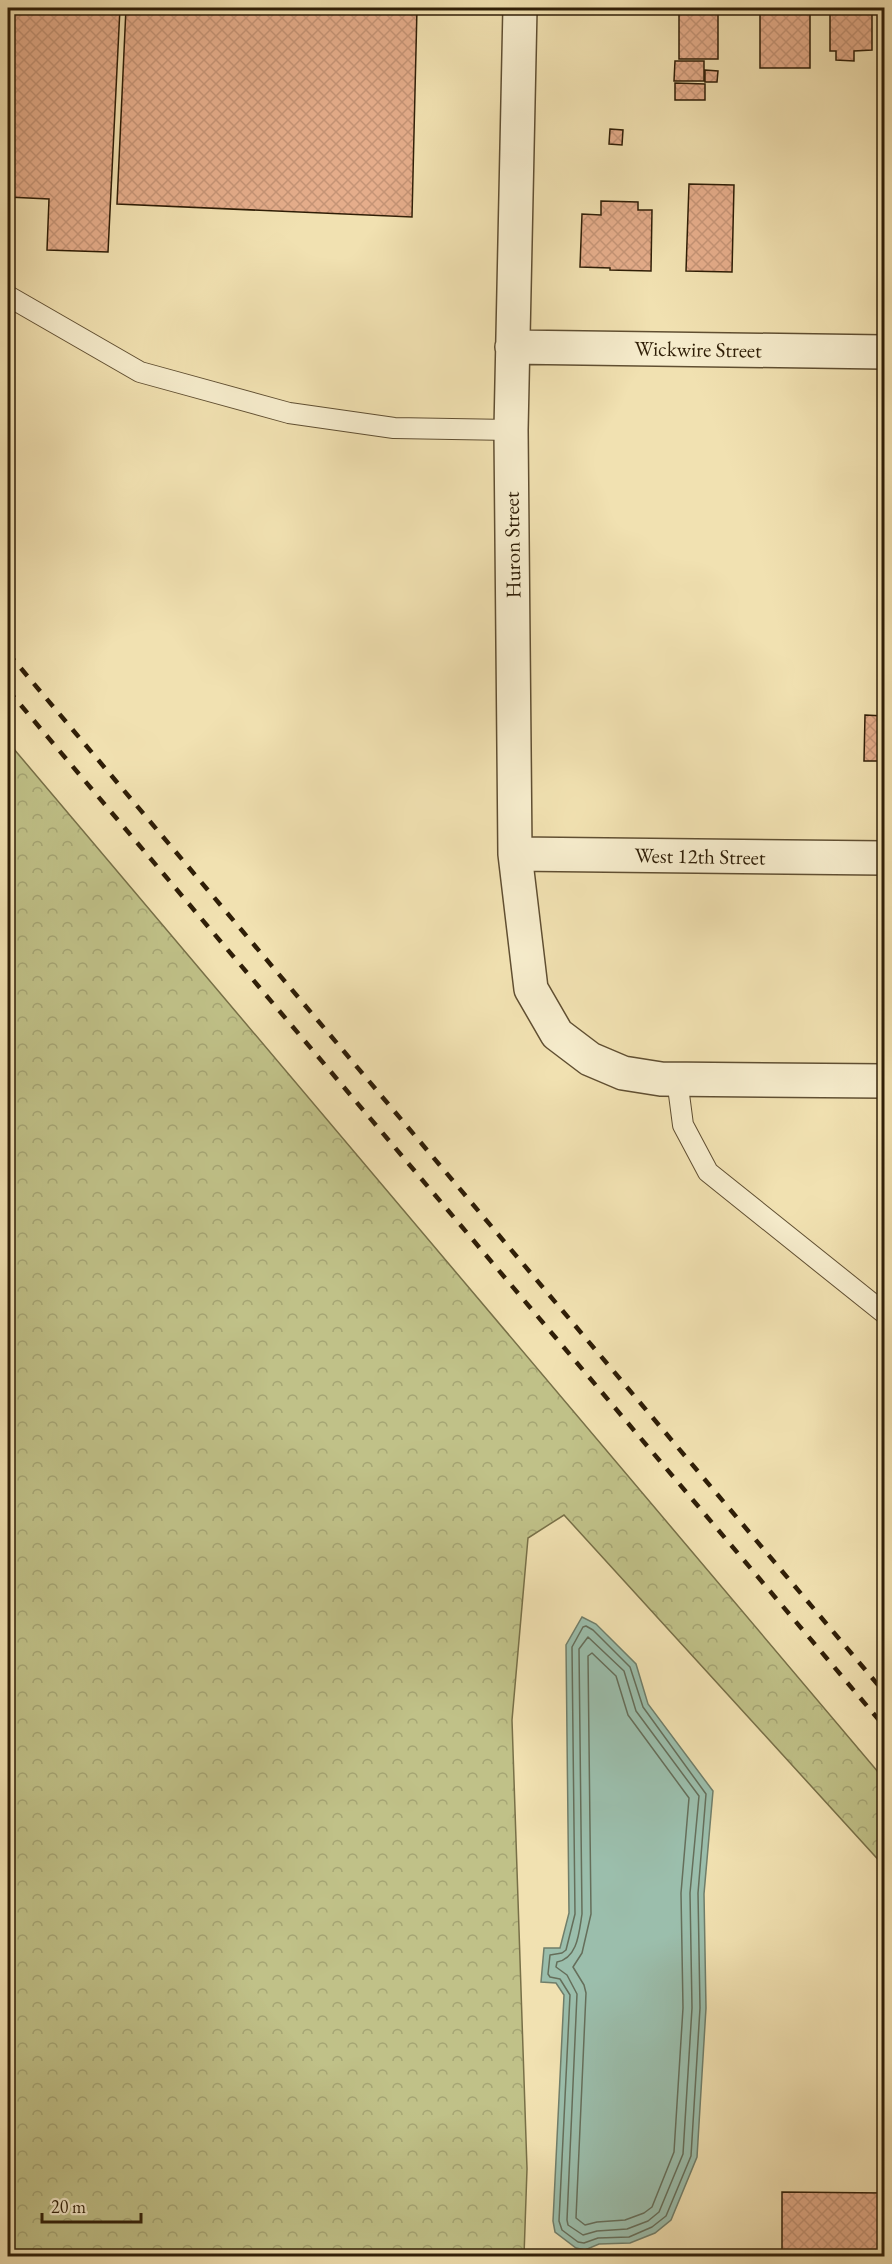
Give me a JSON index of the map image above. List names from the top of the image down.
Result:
{
  "streets": {
    "street": ["Wickwire Street", "Huron Street", "West 12th Street"]
  },
  "crossings": [
    ["Wickwire Street", "Huron Street"],
    ["Huron Street", "West 12th Street"]
  ],
  "scale_bar": "20 m"
}
